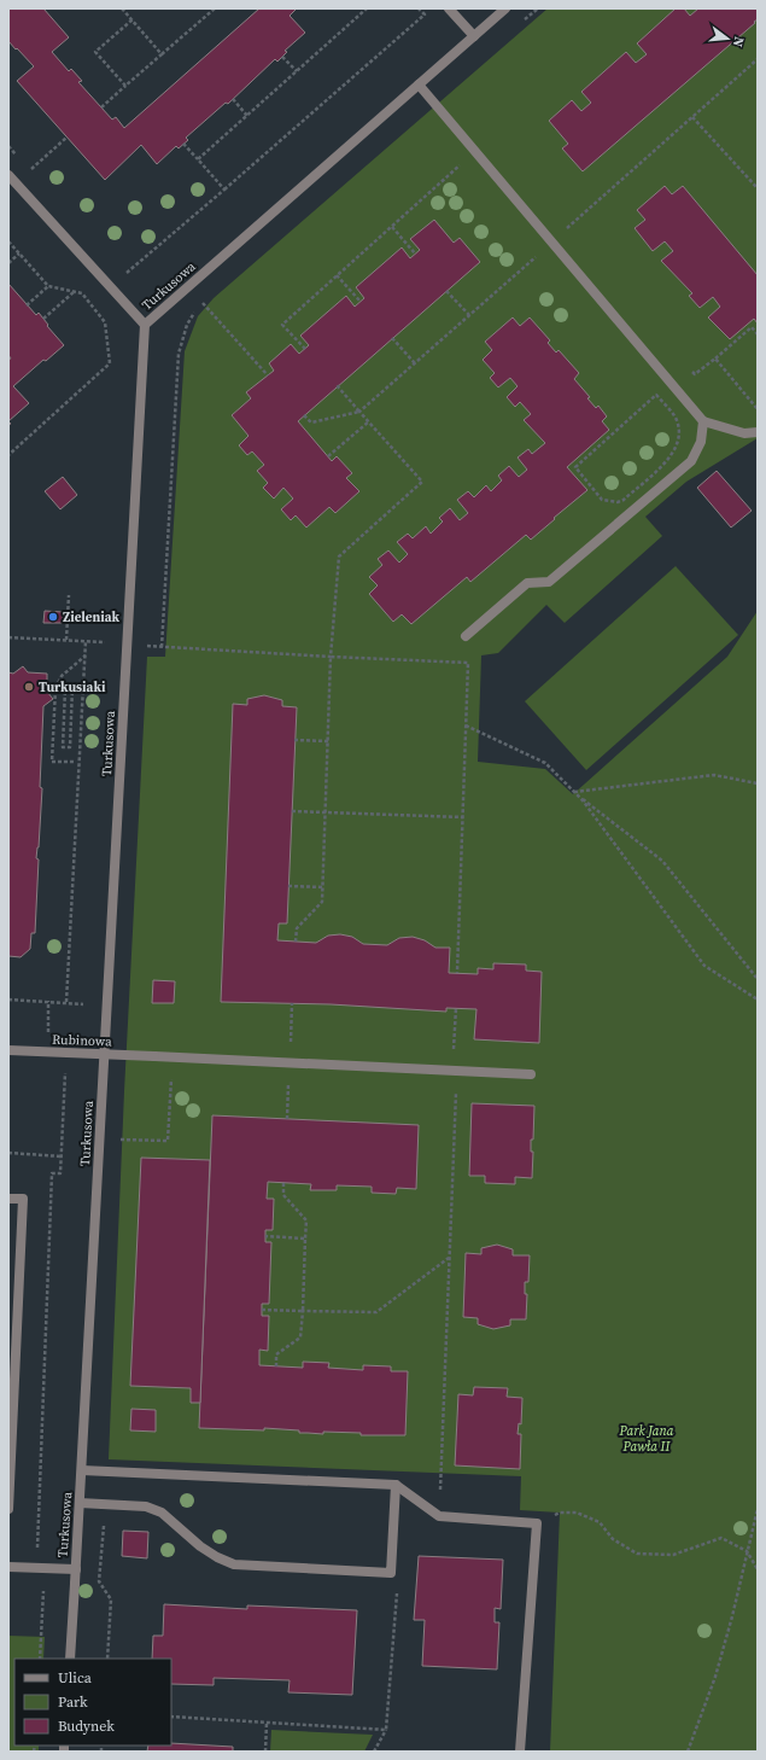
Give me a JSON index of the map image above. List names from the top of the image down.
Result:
{
  "streets": {
    "street": ["Turkusowa", "Rubinowa"]
  },
  "crossings": [
    ["Turkusowa", "Rubinowa"]
  ],
  "parks": ["Park Jana Pawła II"],
  "places": ["Zieleniak", "Turkusiaki"],
  "legend": ["Ulica", "Park", "Budynek"],
  "north": "right"
}
